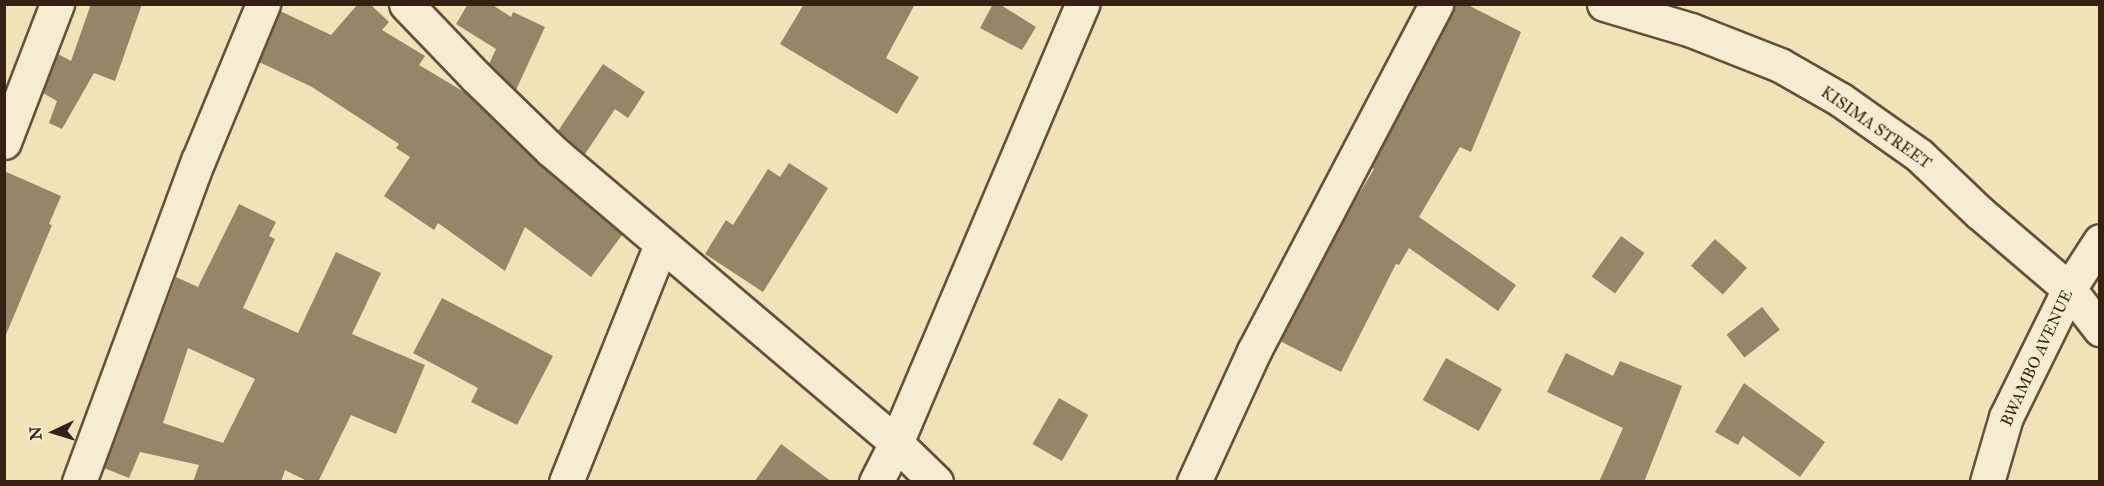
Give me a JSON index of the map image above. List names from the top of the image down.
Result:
{
  "streets": {
    "street": ["KISIMA STREET", "BWAMBO AVENUE"]
  },
  "crossings": [
    ["KISIMA STREET", "BWAMBO AVENUE"]
  ],
  "north": "left"
}
